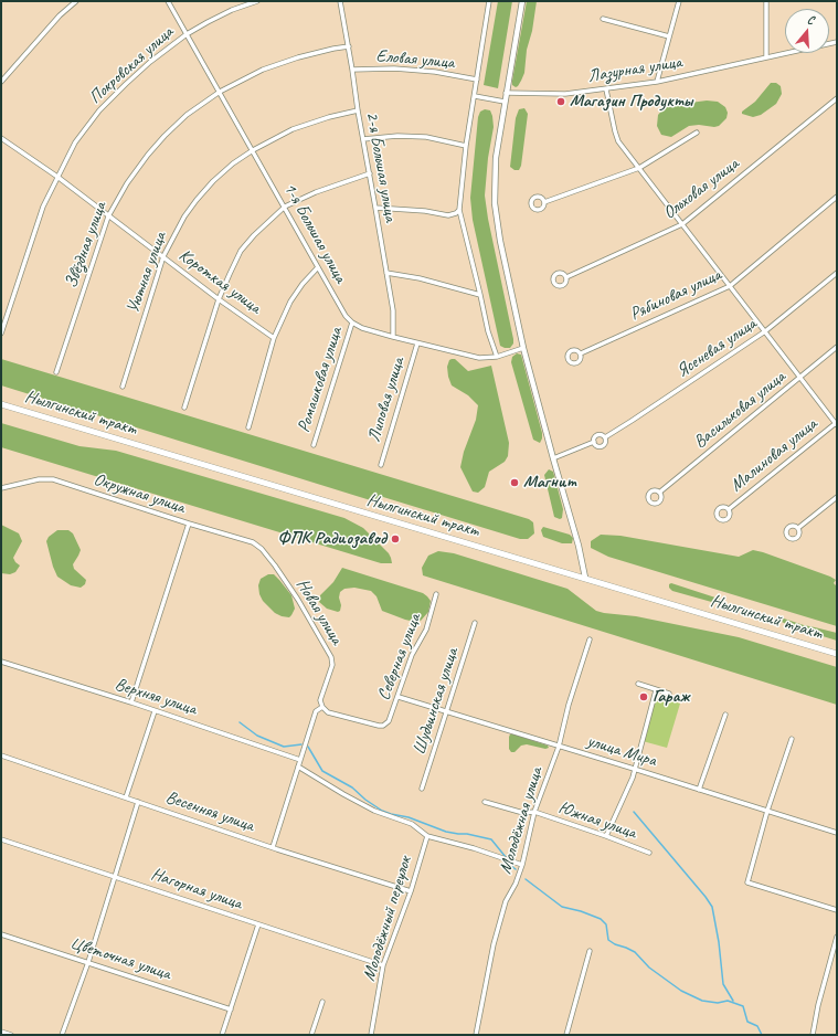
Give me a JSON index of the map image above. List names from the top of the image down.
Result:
{
  "streets": {
    "main road": ["Нылгинский тракт"],
    "street": [
      "Еловая улица",
      "Покровская улица",
      "Лазурная улица",
      "2-я Большая улица",
      "Ольховая улица",
      "1-я Большая улица",
      "Звёздная улица",
      "Уютная улица",
      "Короткая улица",
      "Рябиновая улица",
      "Ясеневая улица",
      "Ромашковая улица",
      "Липовая улица",
      "Васильковая улица",
      "Малиновая улица",
      "Окружная улица",
      "Новая улица",
      "Северная улица",
      "Верхняя улица",
      "Шудьинская улица",
      "улица Мира",
      "Весенняя улица",
      "Молодёжная улица",
      "Южная улица",
      "Нагорная улица",
      "Молодёжный переулок",
      "Цветочная улица"
    ]
  },
  "crossings": [
    ["Еловая улица", "2-я Большая улица"],
    ["Покровская улица", "1-я Большая улица"],
    ["Покровская улица", "Короткая улица"],
    ["2-я Большая улица", "Звёздная улица"],
    ["2-я Большая улица", "Уютная улица"],
    ["1-я Большая улица", "Звёздная улица"],
    ["1-я Большая улица", "Уютная улица"],
    ["1-я Большая улица", "Ромашковая улица"],
    ["Звёздная улица", "Короткая улица"],
    ["Уютная улица", "Короткая улица"],
    ["Окружная улица", "Новая улица"],
    ["Окружная улица", "Верхняя улица"],
    ["Новая улица", "Северная улица"],
    ["Северная улица", "улица Мира"],
    ["Шудьинская улица", "улица Мира"],
    ["улица Мира", "Молодёжная улица"],
    ["Весенняя улица", "Молодёжный переулок"],
    ["Молодёжная улица", "Южная улица"],
    ["Нагорная улица", "Молодёжный переулок"]
  ],
  "places": [
    "Магазин Продукты",
    "Магнит",
    "ФПК Радиозавод",
    "Гараж"
  ],
  "north": "top"
}
